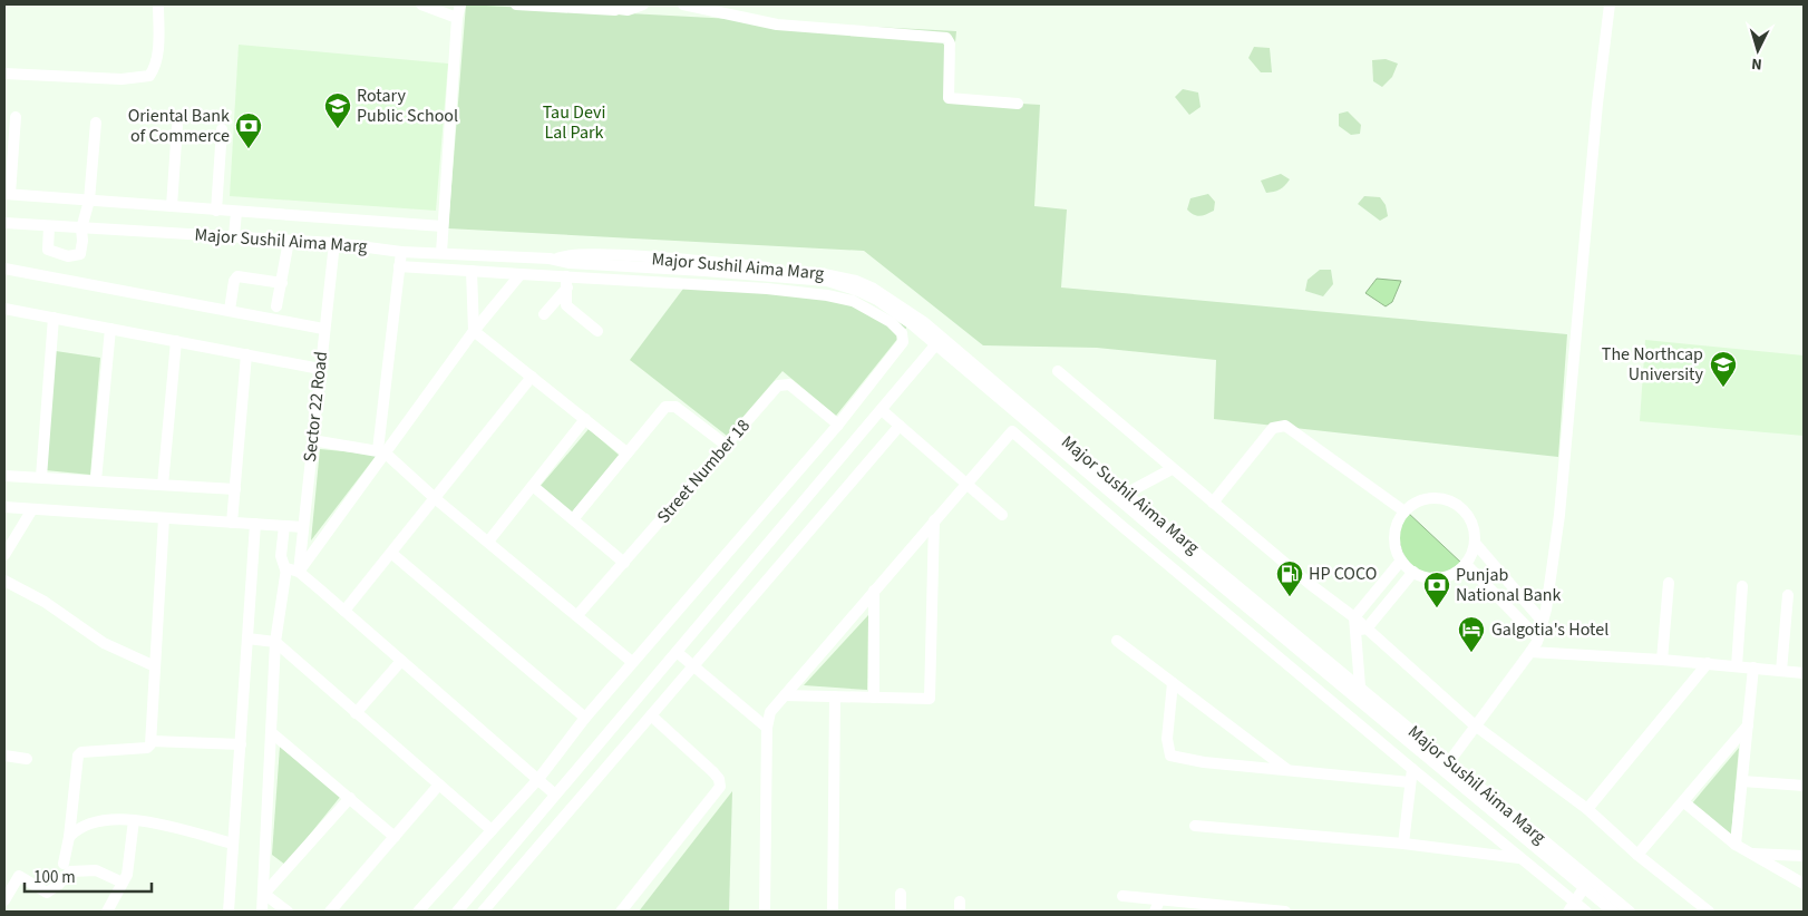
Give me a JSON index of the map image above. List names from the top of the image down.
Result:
{
  "streets": {
    "street": ["Major Sushil Aima Marg", "Sector 22 Road", "Street Number 18"]
  },
  "crossings": [
    ["Major Sushil Aima Marg", "Sector 22 Road"]
  ],
  "parks": ["Tau Devi Lal Park"],
  "places": {
    "school or university": ["Rotary Public School", "The Northcap University"],
    "bank": ["Oriental Bank of Commerce", "Punjab National Bank"],
    "fuel station": ["HP COCO"],
    "hotel": ["Galgotia's Hotel"]
  },
  "scale_bar": "100 m",
  "north": "bottom"
}
